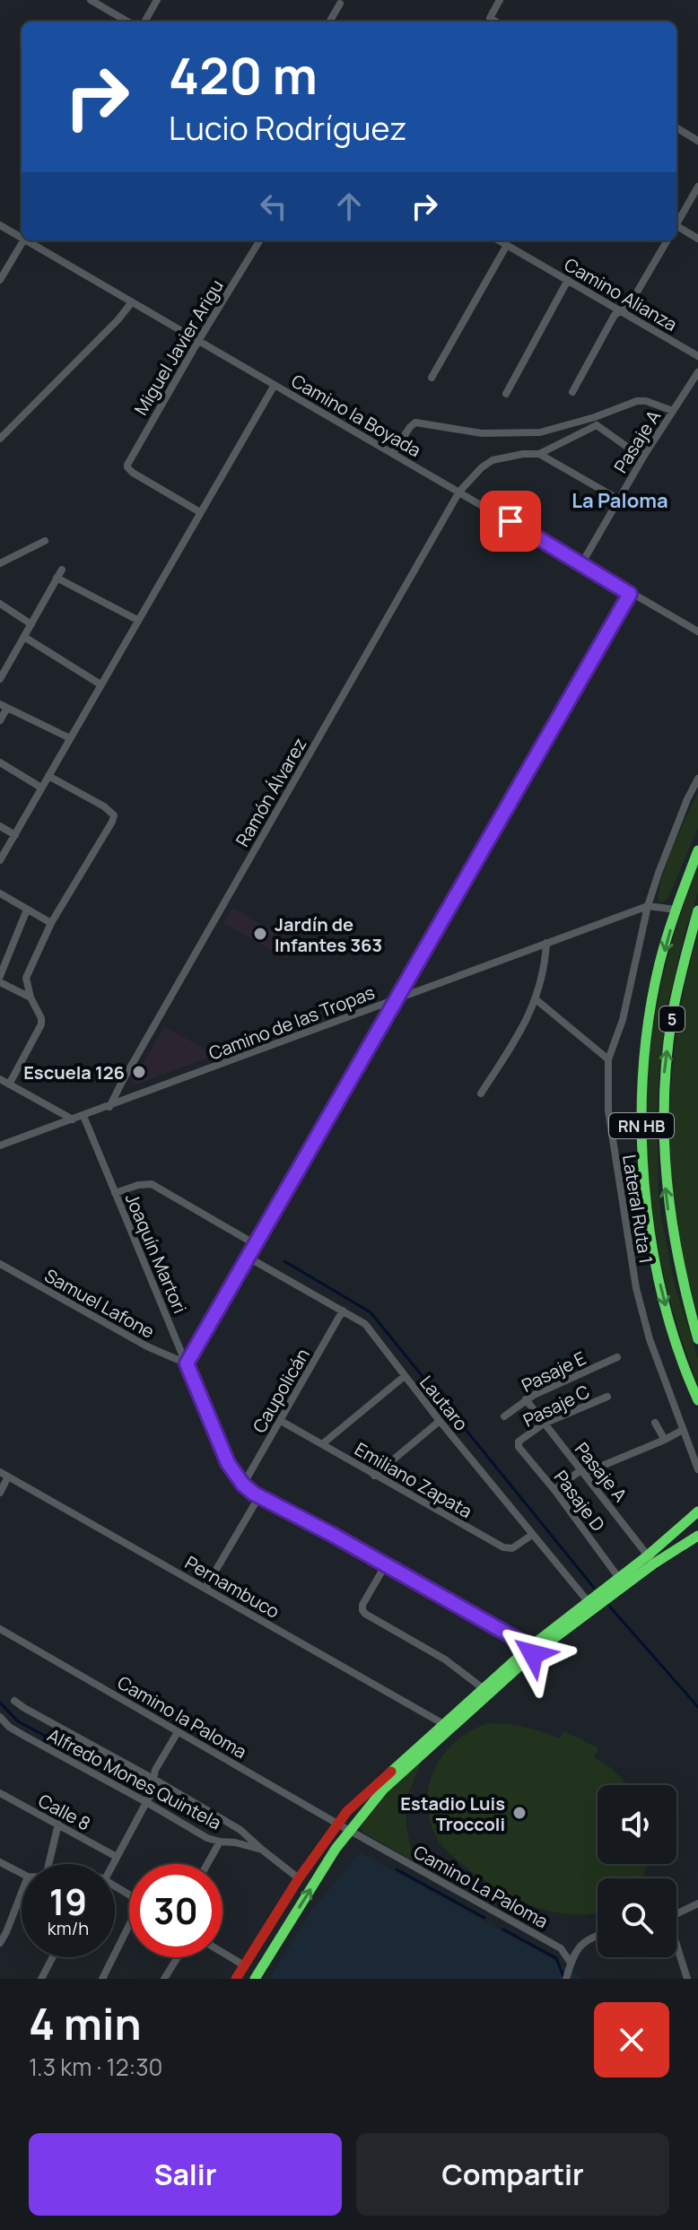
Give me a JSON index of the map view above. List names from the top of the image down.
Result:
{
  "streets": {
    "main road": ["5", "RN HB"],
    "street": [
      "Camino Alianza",
      "Miguel Javier Arigu",
      "Camino la Boyada",
      "Pasaje A",
      "Ramón Álvarez",
      "Camino de las Tropas",
      "Lateral Ruta 1",
      "Joaquín Martori",
      "Samuel Lafone",
      "Pasaje E",
      "Caupolicán",
      "Lautaro",
      "Pasaje C",
      "Emiliano Zapata",
      "Pasaje D",
      "Pernambuco",
      "Camino la Paloma",
      "Alfredo Mones Quintela",
      "Calle 8",
      "Camino La Paloma"
    ]
  },
  "crossings": [
    ["Miguel Javier Arigu", "Camino la Boyada"],
    ["Camino la Boyada", "Pasaje A"],
    ["Camino la Boyada", "Ramón Álvarez"],
    ["Pasaje A", "Pasaje E"],
    ["Pasaje A", "Pasaje C"],
    ["Ramón Álvarez", "Camino de las Tropas"],
    ["Camino de las Tropas", "RN HB"],
    ["Camino de las Tropas", "Lateral Ruta 1"],
    ["Camino de las Tropas", "Joaquín Martori"],
    ["Joaquín Martori", "Samuel Lafone"],
    ["Joaquín Martori", "Caupolicán"],
    ["Caupolicán", "Lautaro"],
    ["Caupolicán", "Emiliano Zapata"],
    ["Lautaro", "Emiliano Zapata"],
    ["Pasaje C", "Pasaje D"],
    ["Camino la Paloma", "Camino La Paloma"]
  ],
  "districts": ["La Paloma"],
  "places": ["Jardín de Infantes 363", "Escuela 126", "Estadio Luis Troccoli"],
  "page": {
    "turn": ["420 m", "Lucio Rodríguez"],
    "speed": "19 km/h",
    "limit": "30",
    "heading": ["4 min", "1.3 km · 12:30"],
    "buttons": ["Salir", "Compartir"]
  }
}
